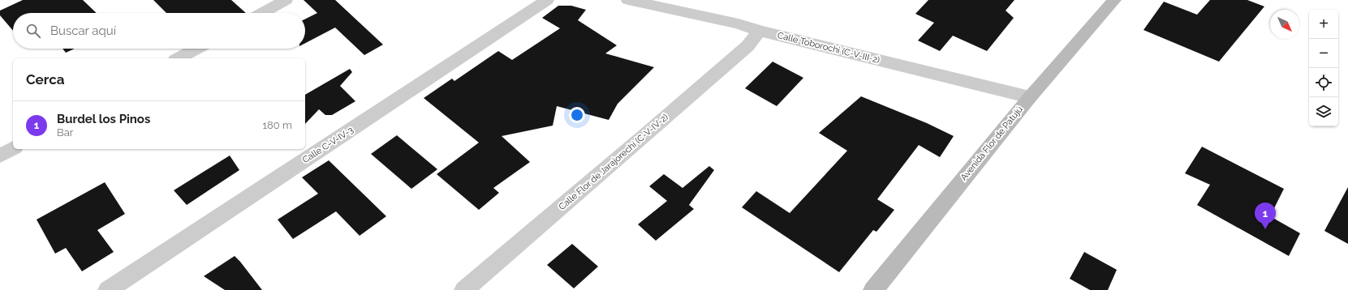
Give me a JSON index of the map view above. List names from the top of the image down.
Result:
{
  "streets": {
    "main road": ["Avenida Flor de Patujú"],
    "street": ["Calle Toborochi (C-V-III-2)", "Calle C-V-IV-3", "Calle Flor de Jarajorechi (C-V-IV-2)"]
  },
  "crossings": [
    ["Calle Toborochi (C-V-III-2)", "Avenida Flor de Patujú"],
    ["Calle Toborochi (C-V-III-2)", "Calle Flor de Jarajorechi (C-V-IV-2)"]
  ],
  "north": "bottom right",
  "page": {
    "map_buttons": ["+", "−"],
    "search": "Buscar aquí",
    "heading": "Cerca",
    "list": [
      {
        "mark": "1",
        "name": "Burdel los Pinos",
        "note": "Bar",
        "value": "180 m"
      }
    ],
    "pins": "1"
  }
}
